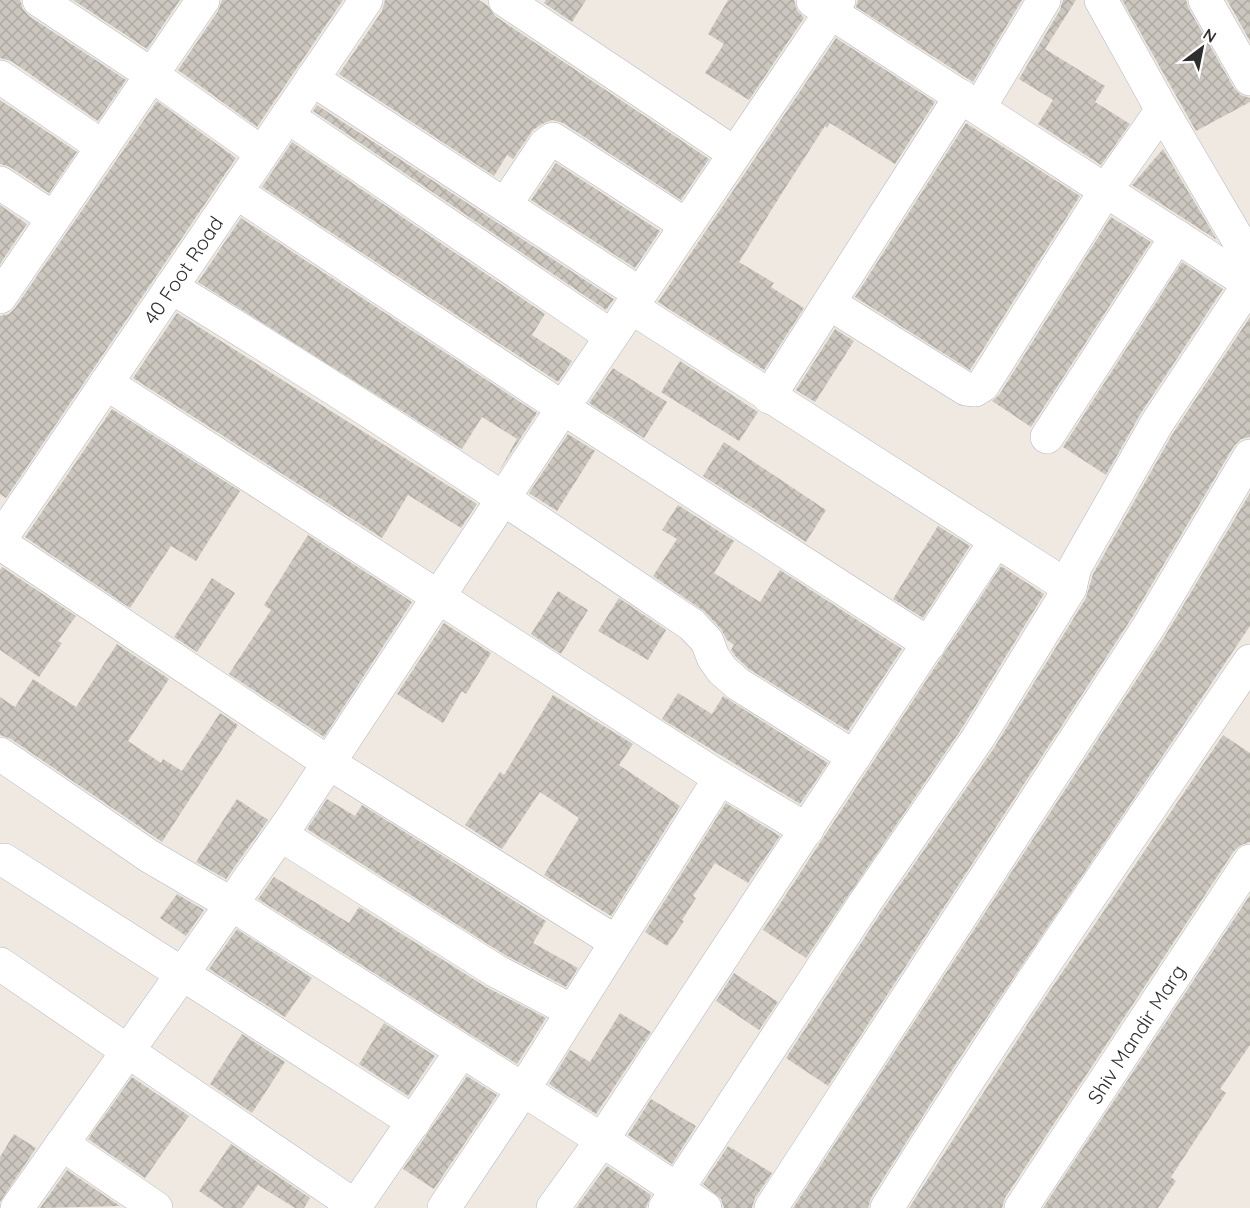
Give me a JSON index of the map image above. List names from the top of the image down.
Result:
{
  "streets": {
    "street": ["40 Foot Road", "Shiv Mandir Marg"]
  },
  "north": "top right"
}
